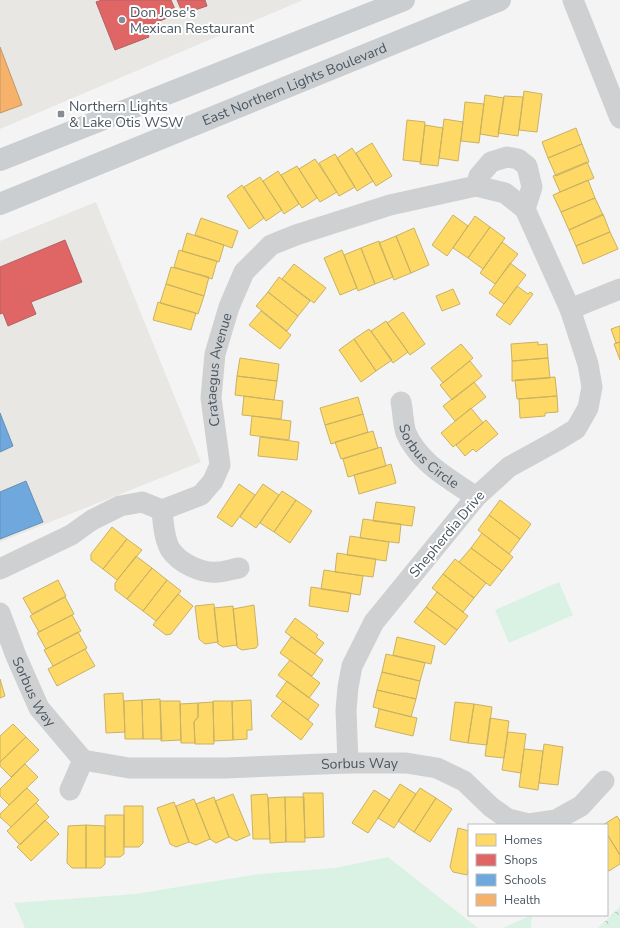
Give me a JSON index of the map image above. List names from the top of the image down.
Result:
{
  "streets": {
    "main road": ["East Northern Lights Boulevard"],
    "street": [
      "Crataegus Avenue",
      "Sorbus Circle",
      "Shepherdia Drive",
      "Sorbus Way"
    ]
  },
  "crossings": [
    ["Sorbus Circle", "Shepherdia Drive"],
    ["Shepherdia Drive", "Sorbus Way"]
  ],
  "places": {
    "other": ["Don Jose's Mexican Restaurant"],
    "transit": ["Northern Lights & Lake Otis WSW"]
  },
  "legend": [
    "Homes",
    "Shops",
    "Schools",
    "Health"
  ]
}
